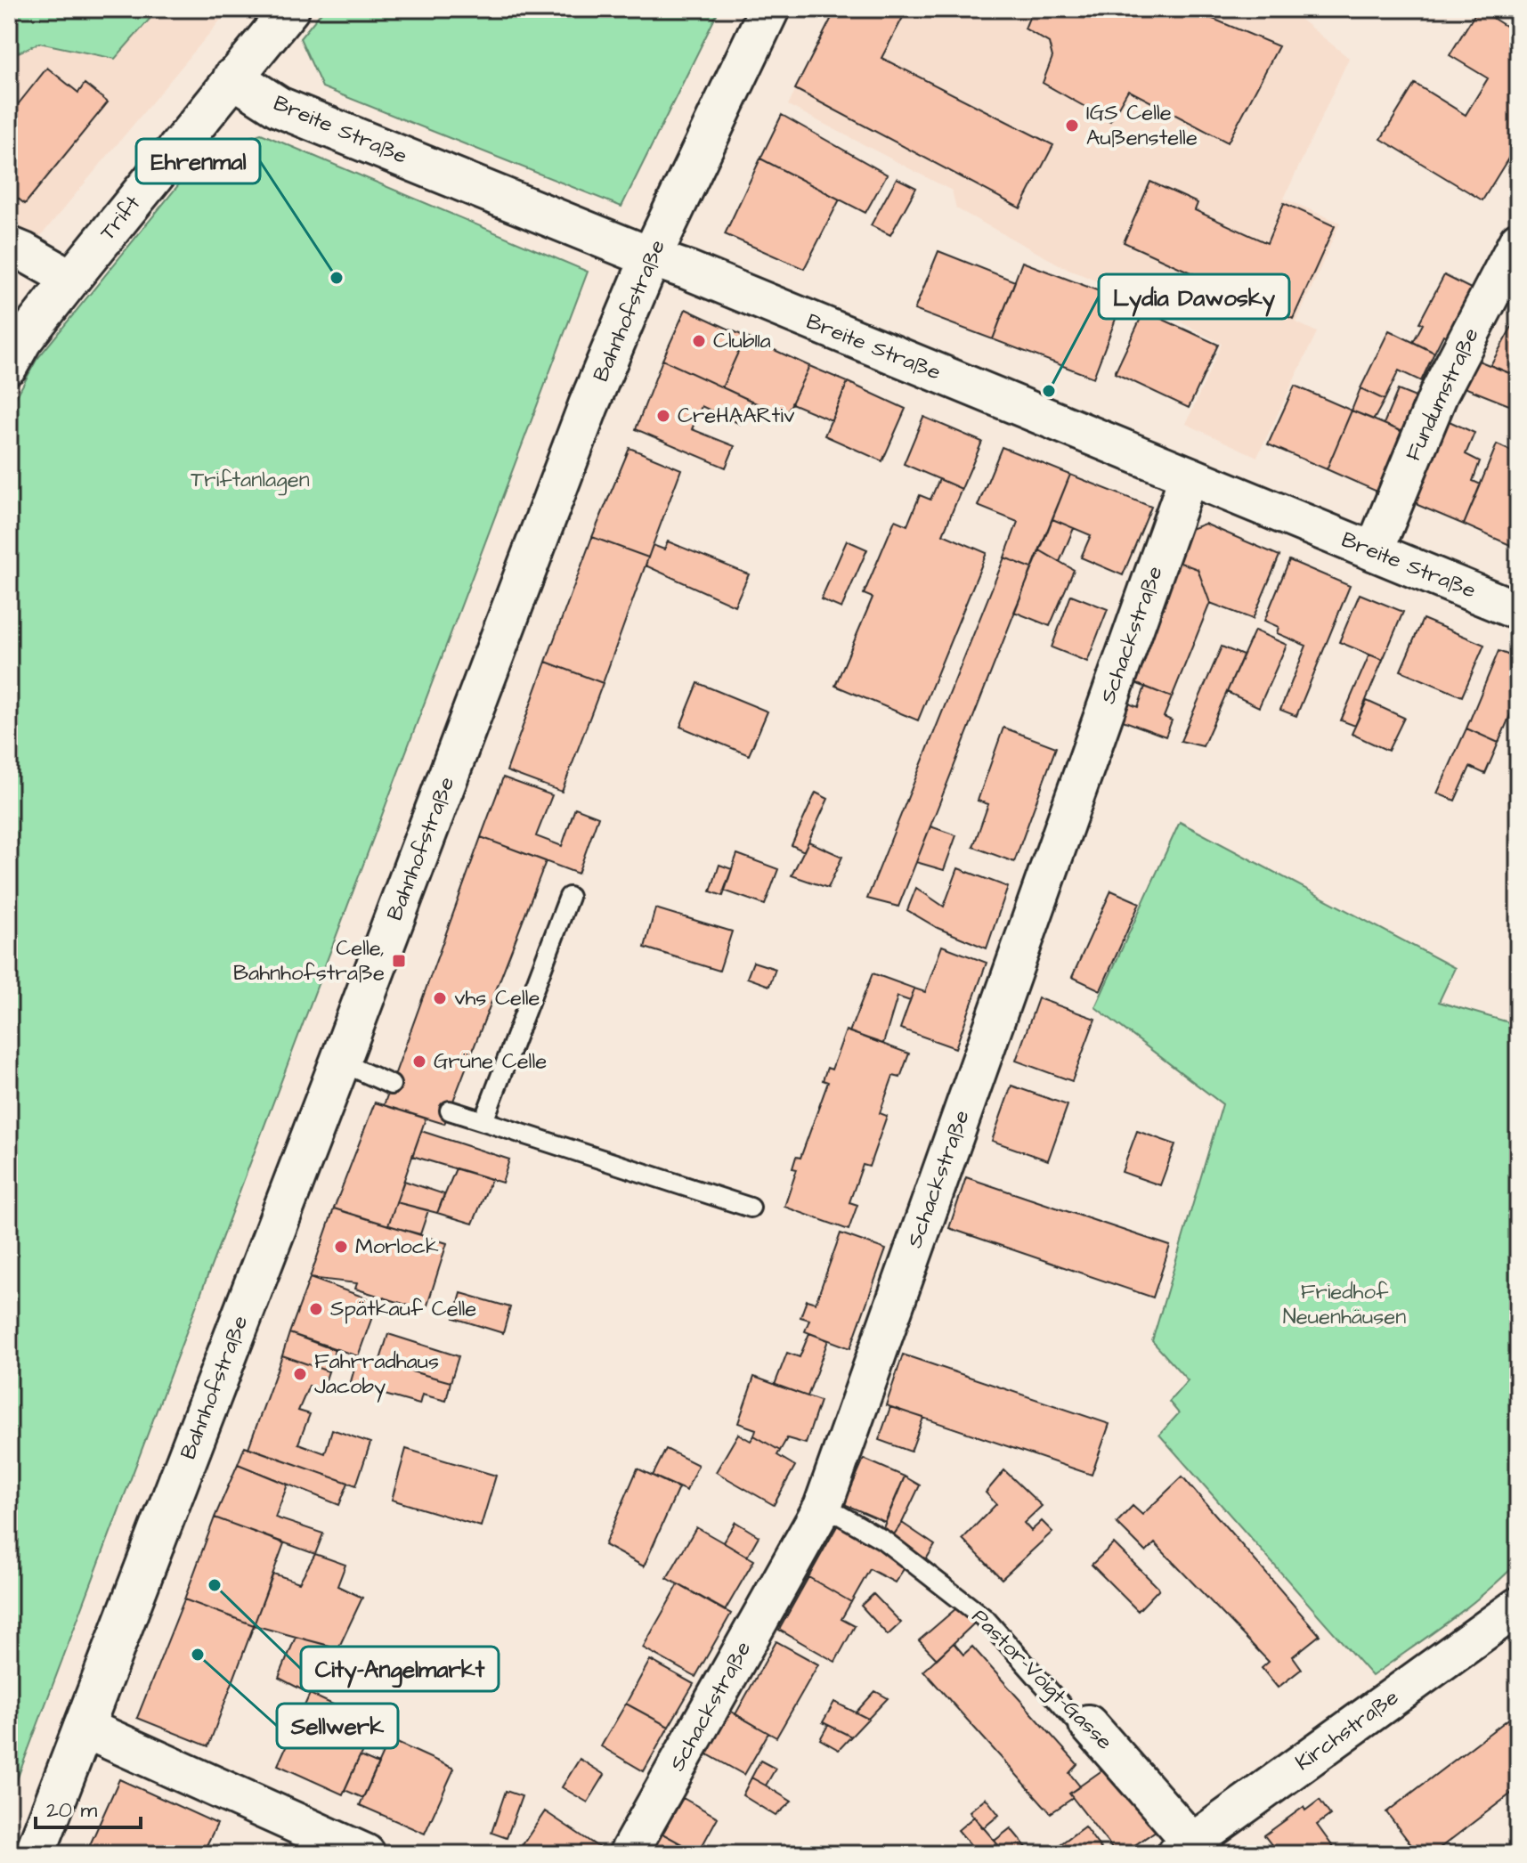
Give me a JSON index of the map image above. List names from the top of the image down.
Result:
{
  "streets": {
    "main road": ["Breite Straße", "Bahnhofstraße"],
    "street": [
      "Trift",
      "Fundumstraße",
      "Schackstraße",
      "Pastor-Voigt-Gasse",
      "Kirchstraße"
    ]
  },
  "crossings": [
    ["Breite Straße", "Trift"],
    ["Breite Straße", "Bahnhofstraße"],
    ["Breite Straße", "Fundumstraße"],
    ["Breite Straße", "Schackstraße"],
    ["Pastor-Voigt-Gasse", "Kirchstraße"]
  ],
  "parks": ["Triftanlagen", "Friedhof Neuenhäusen"],
  "places": {
    "other": [
      "IGS Celle Außenstelle",
      "Ehrenmal",
      "Club11a",
      "Lydia Dawosky",
      "CreHAARtiv",
      "vhs Celle",
      "Grüne Celle",
      "Morlock",
      "Spätkauf Celle",
      "Fahrradhaus Jacoby",
      "City-Angelmarkt",
      "Sellwerk"
    ],
    "transit": ["Celle, Bahnhofstraße"]
  },
  "scale_bar": "20 m"
}
